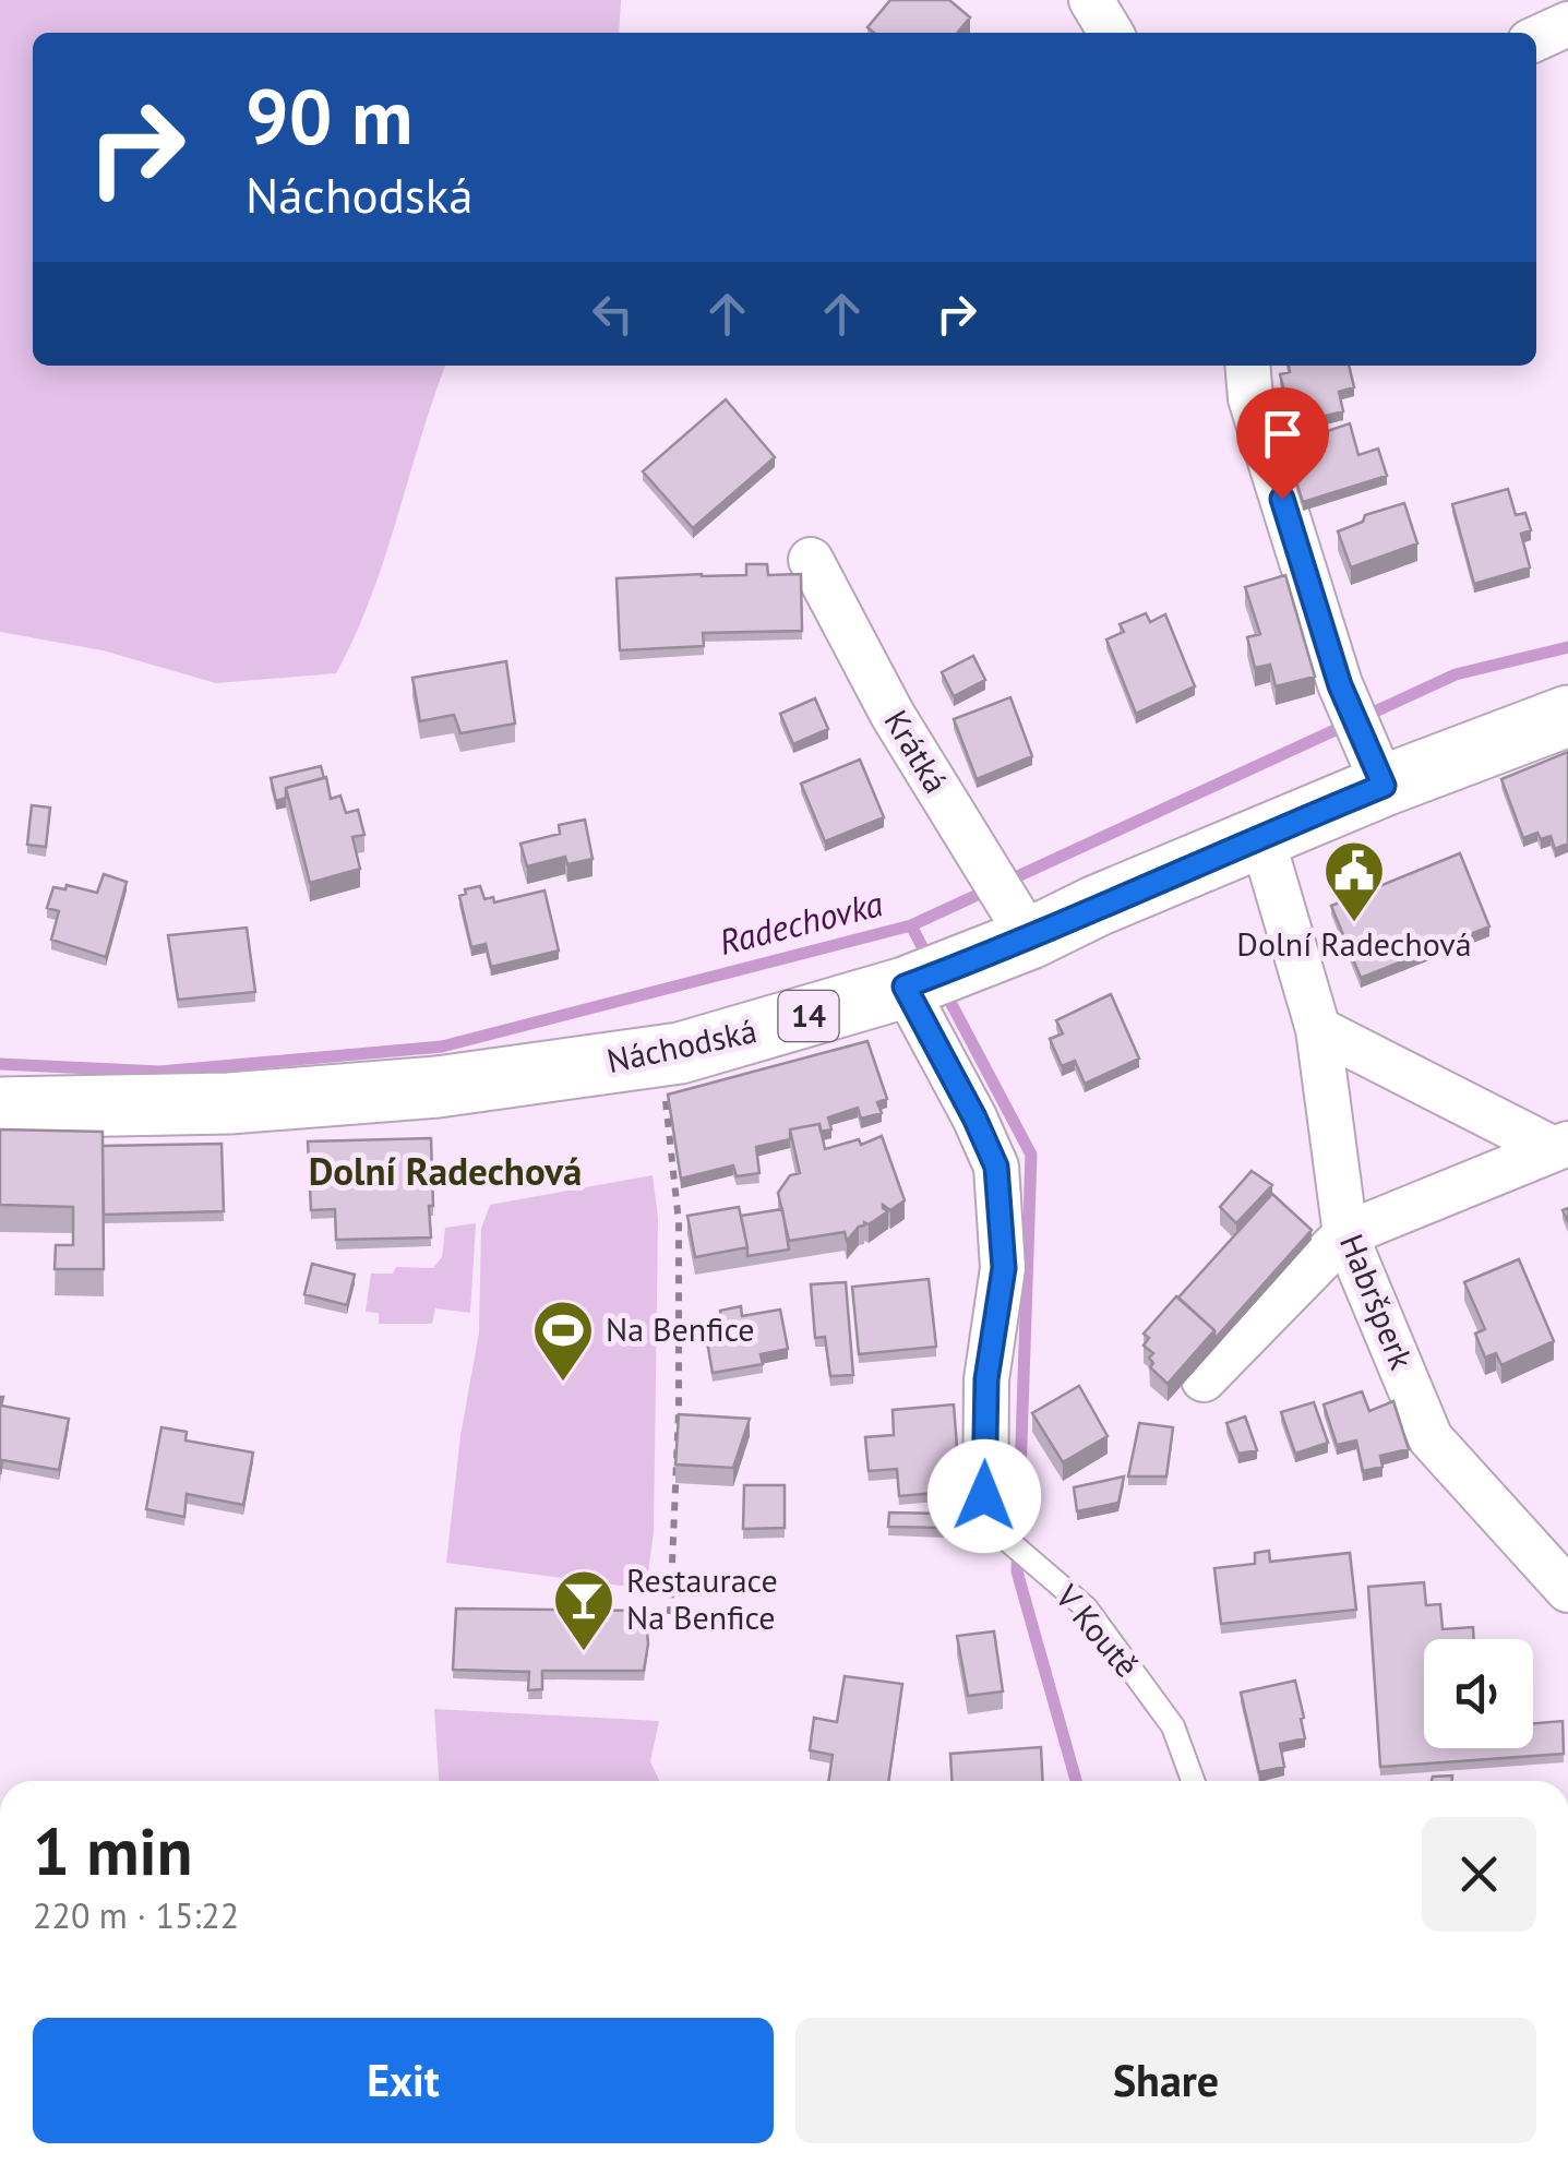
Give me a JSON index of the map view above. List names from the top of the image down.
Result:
{
  "streets": {
    "main road": ["14", "Náchodská"],
    "street": ["Krátká", "Habršperk", "V Koutě"]
  },
  "crossings": [
    ["Krátká", "Náchodská"],
    ["Náchodská", "Habršperk"],
    ["Náchodská", "V Koutě"]
  ],
  "districts": ["Dolní Radechová"],
  "water": ["Radechovka"],
  "places": {
    "public building": ["Dolní Radechová"],
    "sports": ["Na Benfice"],
    "bar": ["Restaurace Na Benfice"]
  },
  "page": {
    "turn": ["90 m", "Náchodská"],
    "heading": ["1 min", "220 m · 15:22"],
    "buttons": ["Exit", "Share"]
  }
}
